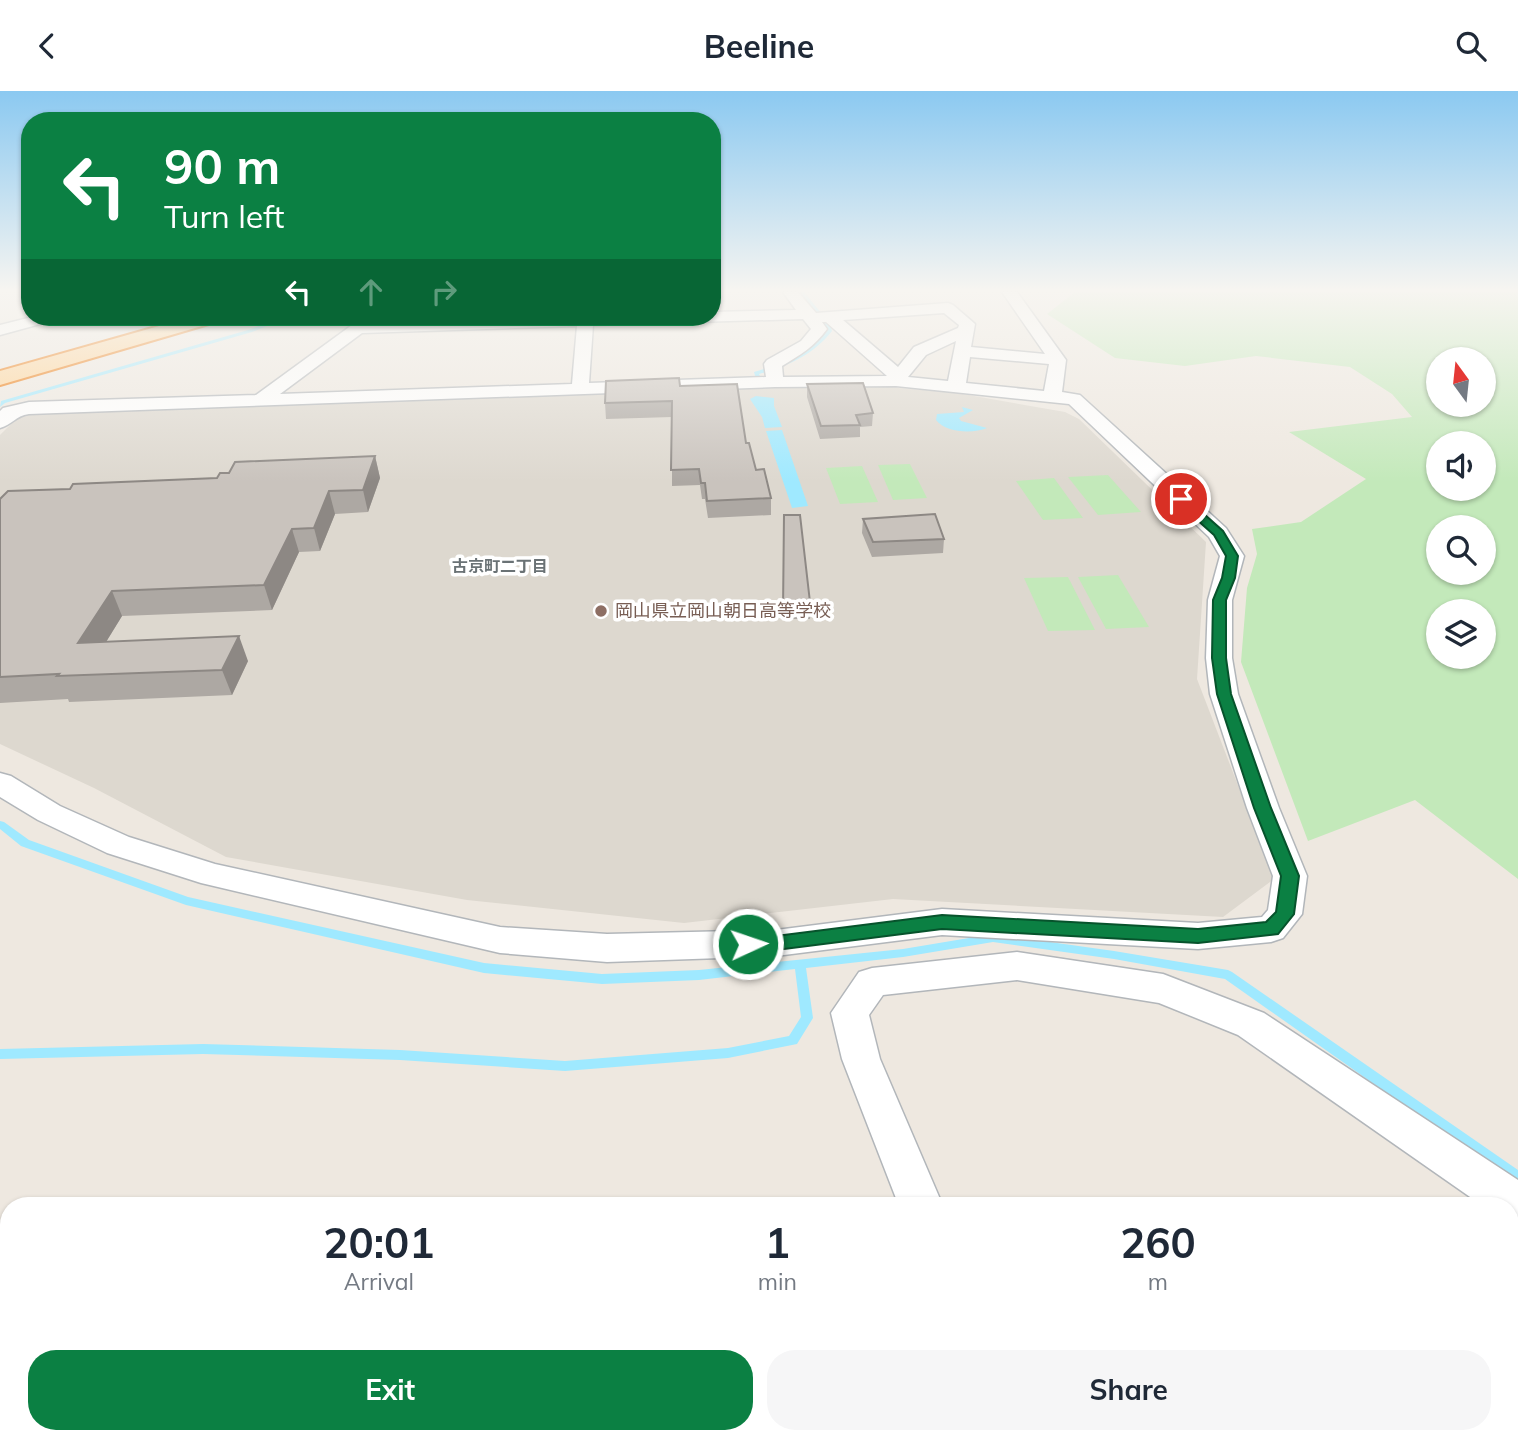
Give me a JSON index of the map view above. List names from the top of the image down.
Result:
{
  "districts": ["古京町二丁目"],
  "places": ["岡山県立岡山朝日高等学校"],
  "north": "top",
  "page": {
    "header": "Beeline",
    "turn": ["90 m", "Turn left"],
    "eta": [
      "20:01",
      "Arrival",
      "1",
      "min",
      "260",
      "m"
    ],
    "buttons": ["Exit", "Share"]
  }
}
